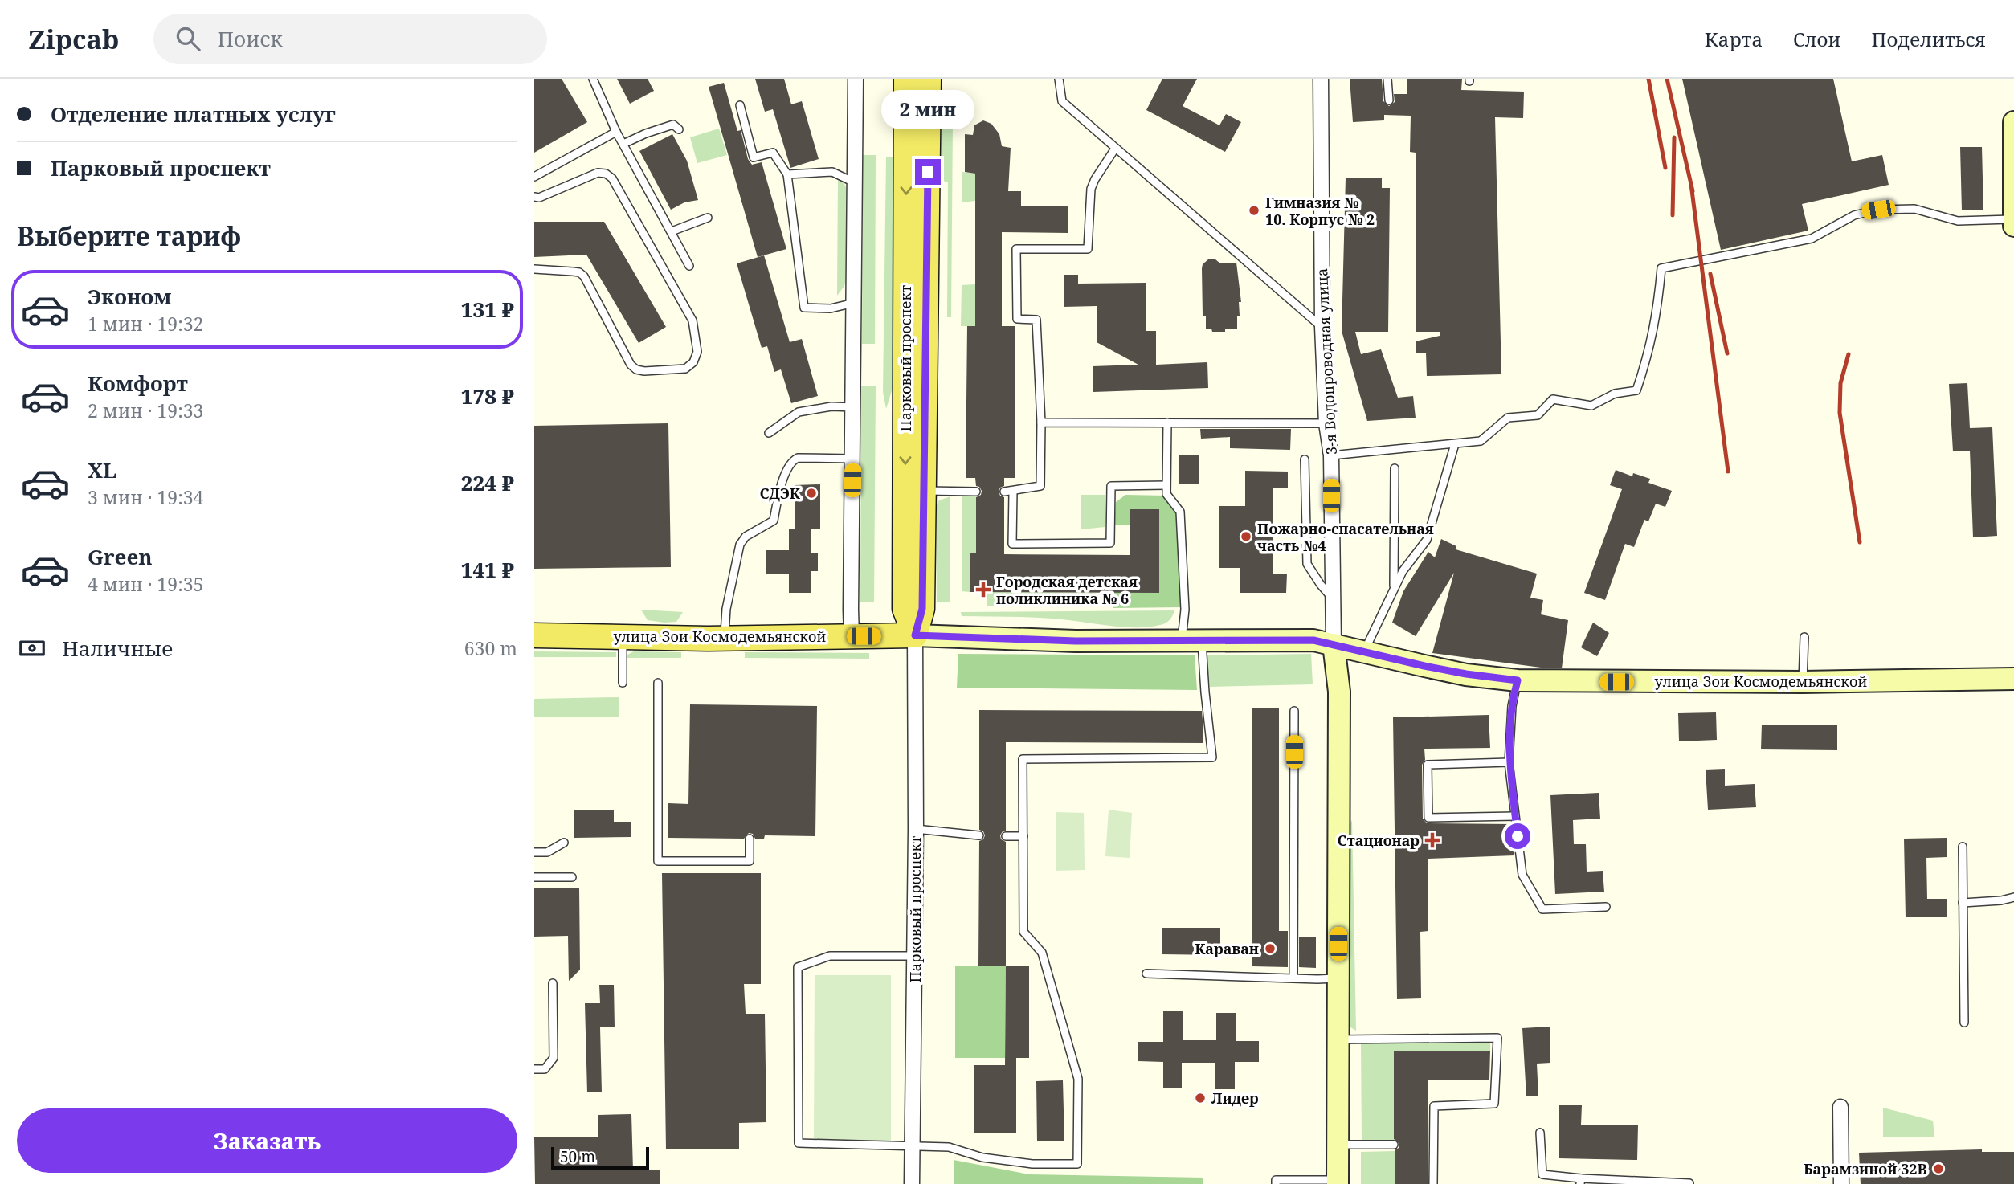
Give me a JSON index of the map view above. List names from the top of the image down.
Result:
{
  "streets": {
    "main road": ["Парковый проспект", "улица Зои Космодемьянской"],
    "street": ["3-я Водопроводная улица"]
  },
  "crossings": [
    ["Парковый проспект", "улица Зои Космодемьянской"],
    ["3-я Водопроводная улица", "улица Зои Космодемьянской"]
  ],
  "places": {
    "other": [
      "Гимназия № 10. Корпус № 2",
      "СДЭК",
      "Пожарно-спасательная часть №4",
      "Караван",
      "Лидер",
      "Барамзиной 32В"
    ],
    "health": ["Городская детская поликлиника № 6", "Стационар"]
  },
  "scale_bar": "50 m",
  "page": {
    "header": "Zipcab",
    "search": "Поиск",
    "nav": ["Карта", "Слои", "Поделиться"],
    "banner": ["Отделение платных услуг", "Парковый проспект"],
    "bubble": "2 мин",
    "heading": "Выберите тариф",
    "list": [
      {
        "name": "Эконом",
        "note": "1 мин · 19:32",
        "value": "131 ₽"
      },
      {
        "name": "Комфорт",
        "note": "2 мин · 19:33",
        "value": "178 ₽"
      },
      {
        "name": "XL",
        "note": "3 мин · 19:34",
        "value": "224 ₽"
      },
      {
        "name": "Green",
        "note": "4 мин · 19:35",
        "value": "141 ₽"
      }
    ],
    "pay": ["Наличные", "630 m"],
    "buttons": "Заказать",
    "scale": "50 m"
  }
}
